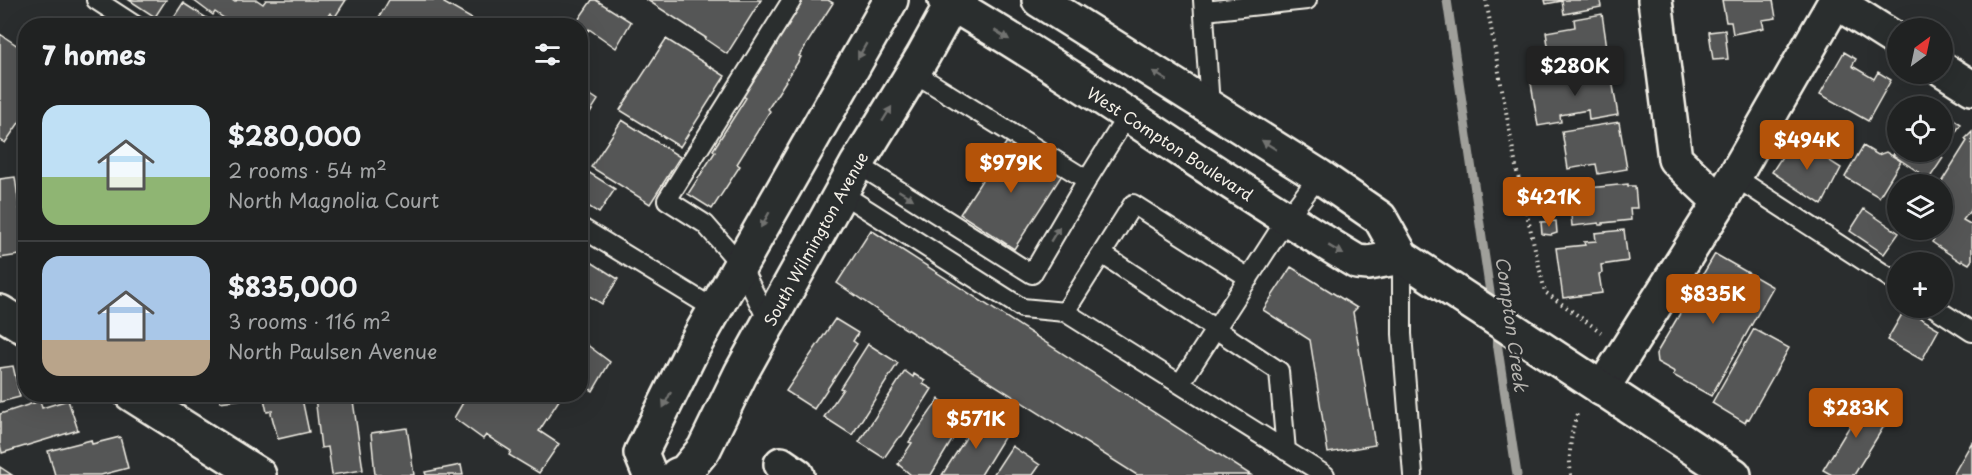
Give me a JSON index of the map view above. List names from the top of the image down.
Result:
{
  "streets": {
    "main road": ["West Compton Boulevard", "South Wilmington Avenue"]
  },
  "crossings": [
    ["West Compton Boulevard", "South Wilmington Avenue"]
  ],
  "water": ["Compton Creek"],
  "north": "top right",
  "page": {
    "map_buttons": "+",
    "heading": "7 homes",
    "price": [
      "$280K",
      "$494K",
      "$979K",
      "$421K",
      "$835K",
      "$283K",
      "$571K"
    ],
    "list": [
      {
        "name": "$280,000",
        "note": "2 rooms · 54 m² · North Magnolia Court"
      },
      {
        "name": "$835,000",
        "note": "3 rooms · 116 m² · North Paulsen Avenue"
      }
    ]
  }
}
